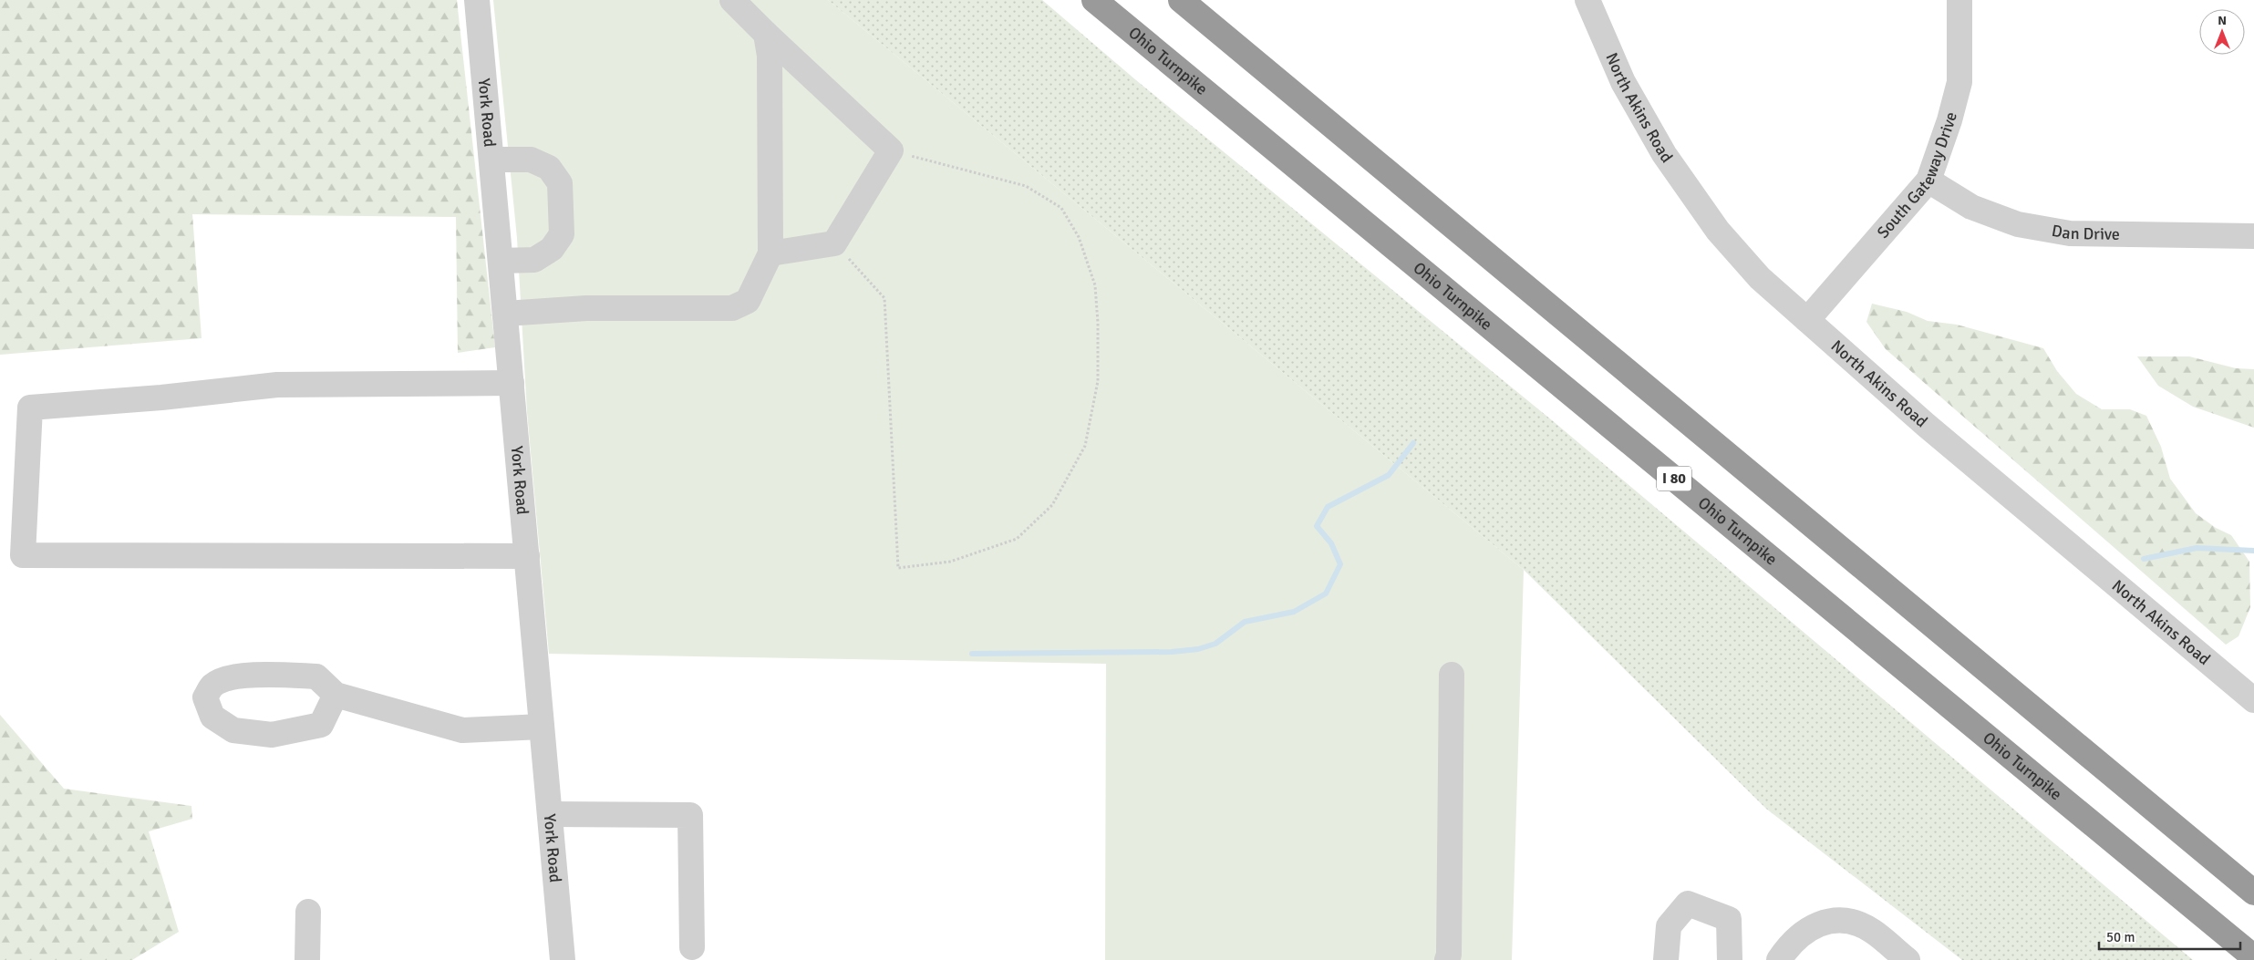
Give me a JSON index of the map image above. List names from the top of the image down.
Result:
{
  "streets": {
    "highway": ["Ohio Turnpike", "I 80"],
    "street": [
      "North Akins Road",
      "York Road",
      "South Gateway Drive",
      "Dan Drive"
    ]
  },
  "crossings": [
    ["North Akins Road", "South Gateway Drive"],
    ["South Gateway Drive", "Dan Drive"]
  ],
  "scale_bar": "50 m",
  "north": "top"
}
